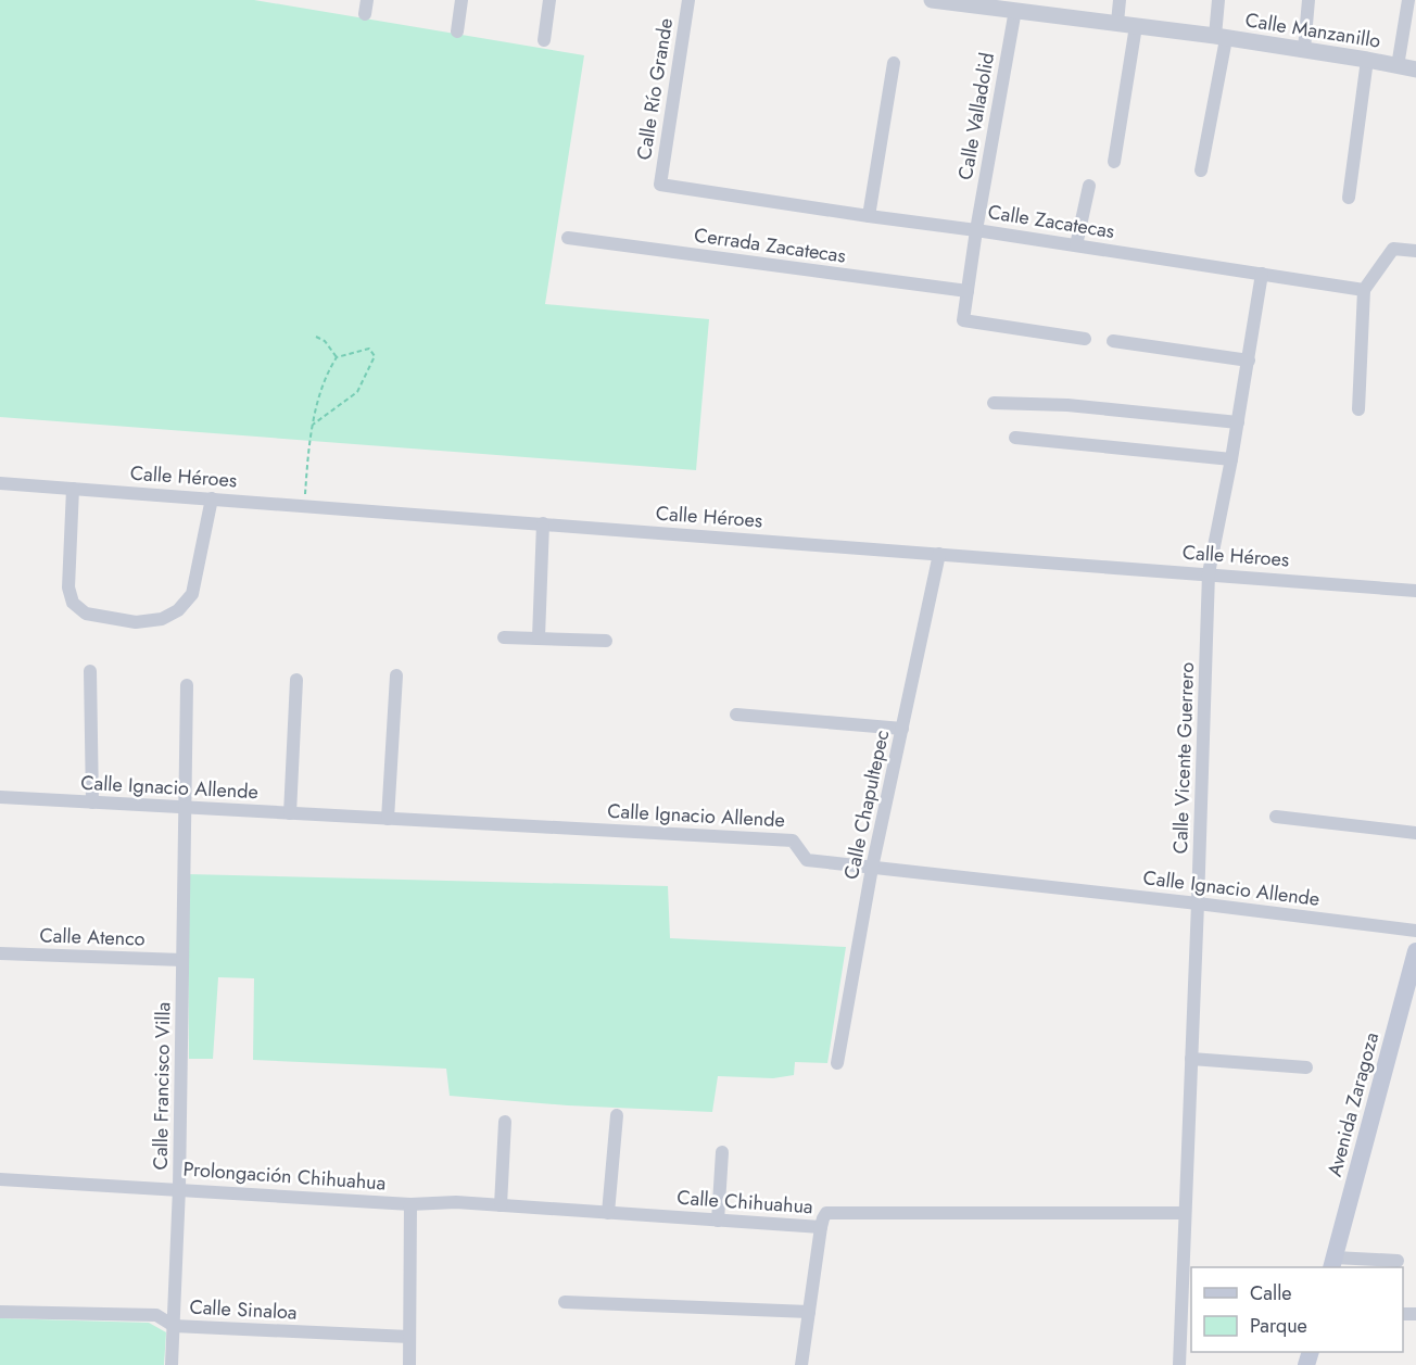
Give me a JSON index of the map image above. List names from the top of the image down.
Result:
{
  "streets": {
    "main road": ["Avenida Zaragoza"],
    "street": [
      "Calle Manzanillo",
      "Calle Río Grande",
      "Calle Valladolid",
      "Calle Zacatecas",
      "Cerrada Zacatecas",
      "Calle Héroes",
      "Calle Vicente Guerrero",
      "Calle Ignacio Allende",
      "Calle Chapultepec",
      "Calle Atenco",
      "Calle Francisco Villa",
      "Prolongación Chihuahua",
      "Calle Chihuahua",
      "Calle Sinaloa"
    ]
  },
  "crossings": [
    ["Calle Manzanillo", "Calle Valladolid"],
    ["Calle Río Grande", "Calle Zacatecas"],
    ["Calle Valladolid", "Calle Zacatecas"],
    ["Calle Zacatecas", "Calle Vicente Guerrero"],
    ["Calle Héroes", "Calle Vicente Guerrero"],
    ["Calle Héroes", "Calle Chapultepec"],
    ["Calle Vicente Guerrero", "Calle Ignacio Allende"],
    ["Calle Vicente Guerrero", "Calle Chihuahua"],
    ["Calle Ignacio Allende", "Calle Chapultepec"],
    ["Calle Ignacio Allende", "Calle Francisco Villa"],
    ["Calle Atenco", "Calle Francisco Villa"],
    ["Calle Francisco Villa", "Prolongación Chihuahua"],
    ["Calle Francisco Villa", "Calle Sinaloa"],
    ["Prolongación Chihuahua", "Calle Chihuahua"]
  ],
  "legend": ["Calle", "Parque"]
}
